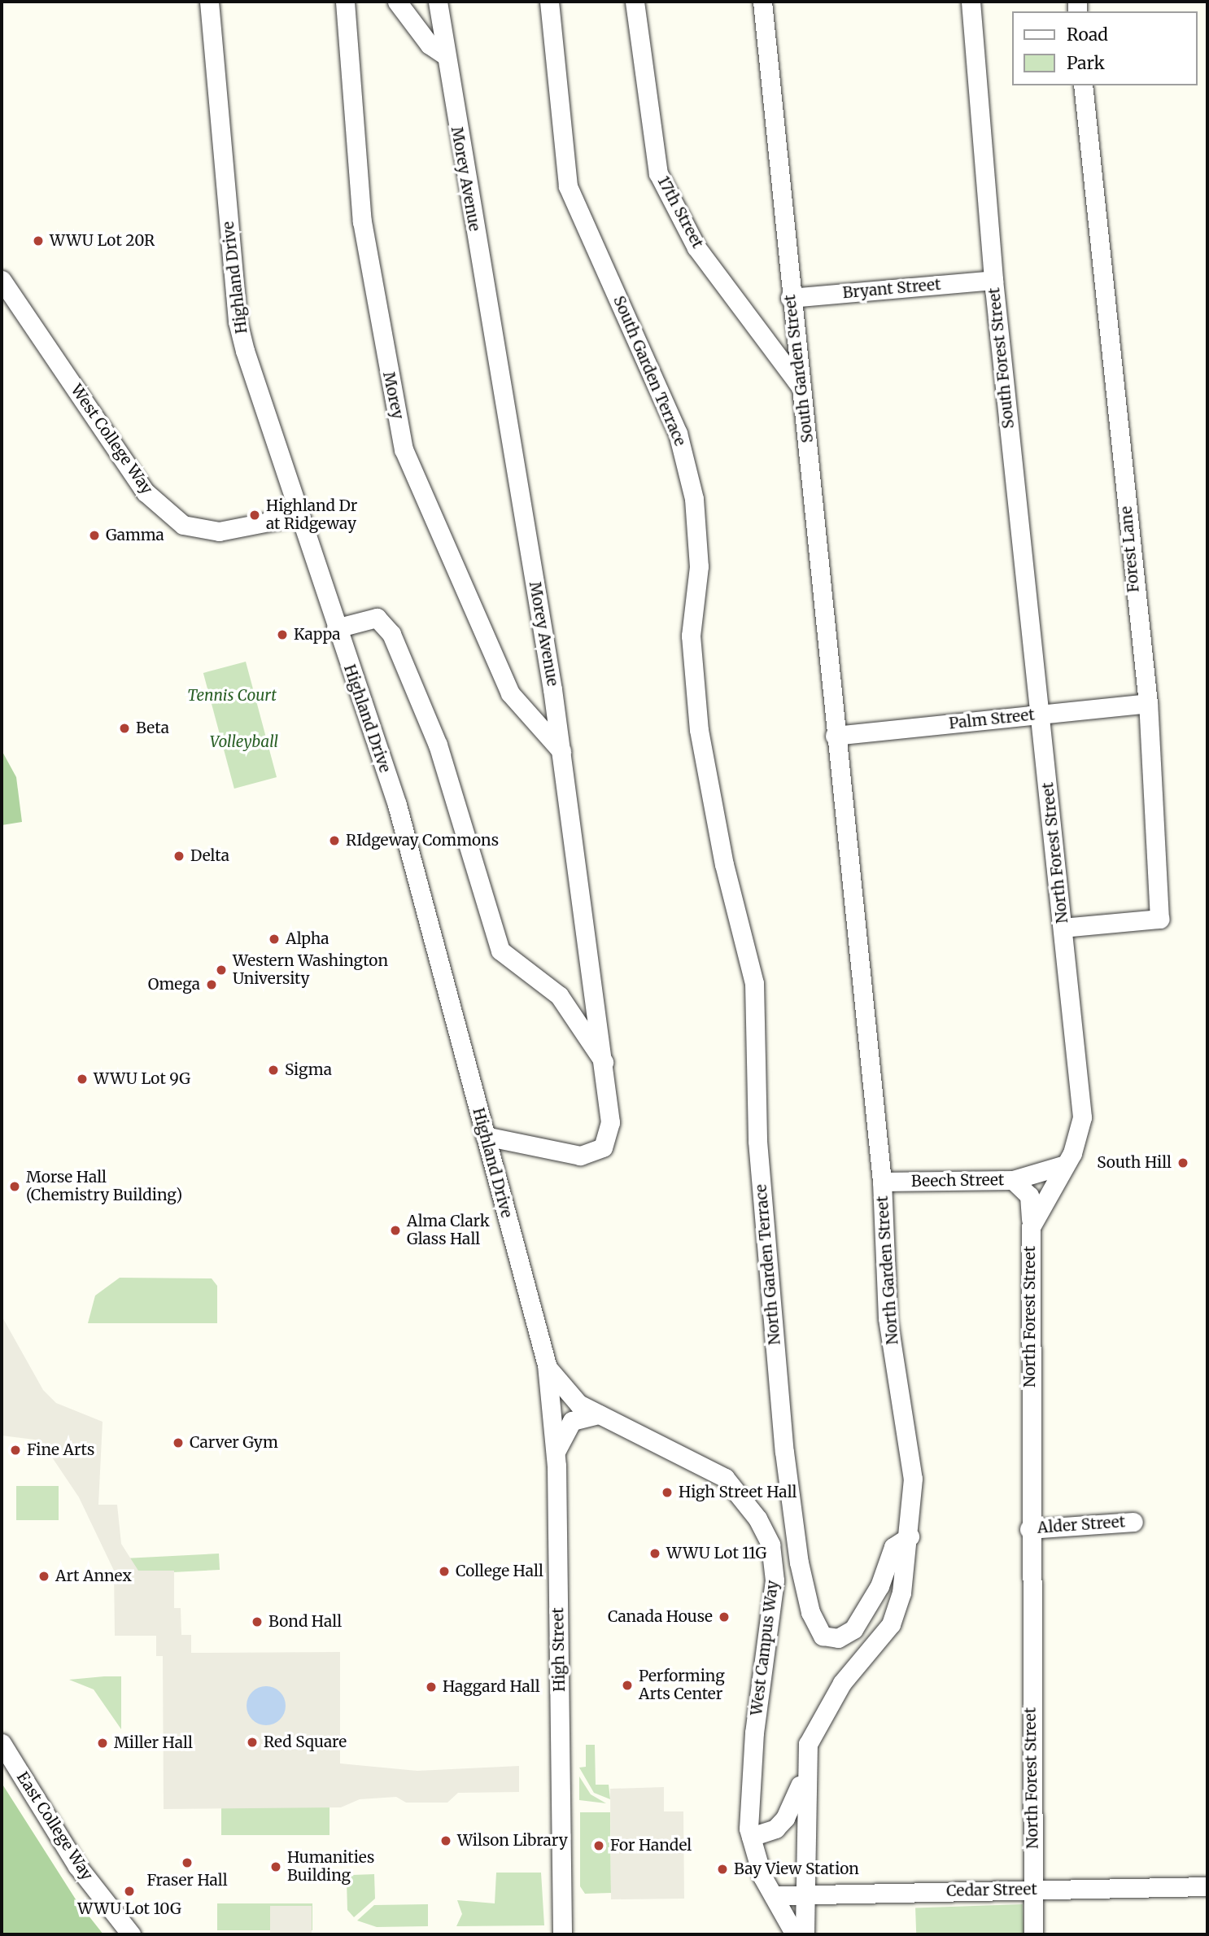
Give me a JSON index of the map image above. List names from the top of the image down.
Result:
{
  "streets": {
    "street": [
      "Morey Avenue",
      "17th Street",
      "Highland Drive",
      "Bryant Street",
      "South Forest Street",
      "South Garden Street",
      "South Garden Terrace",
      "Morey",
      "West College Way",
      "Forest Lane",
      "Palm Street",
      "North Forest Street",
      "Beech Street",
      "North Garden Terrace",
      "North Garden Street",
      "Alder Street",
      "West Campus Way",
      "High Street",
      "East College Way",
      "Cedar Street"
    ]
  },
  "crossings": [
    ["Morey Avenue", "Highland Drive"],
    ["Morey Avenue", "Morey"],
    ["17th Street", "South Garden Street"],
    ["Highland Drive", "West College Way"],
    ["Highland Drive", "West Campus Way"],
    ["Highland Drive", "High Street"],
    ["Bryant Street", "South Forest Street"],
    ["Bryant Street", "South Garden Street"],
    ["South Forest Street", "Palm Street"],
    ["South Forest Street", "North Forest Street"],
    ["South Garden Street", "Palm Street"],
    ["South Garden Street", "North Garden Street"],
    ["South Garden Terrace", "North Garden Terrace"],
    ["Forest Lane", "Palm Street"],
    ["Forest Lane", "North Forest Street"],
    ["Palm Street", "North Forest Street"],
    ["Palm Street", "North Garden Street"],
    ["North Forest Street", "Beech Street"],
    ["North Forest Street", "Alder Street"],
    ["North Forest Street", "Cedar Street"],
    ["Beech Street", "North Garden Street"],
    ["North Garden Terrace", "North Garden Street"],
    ["North Garden Street", "West Campus Way"],
    ["North Garden Street", "Cedar Street"],
    ["West Campus Way", "High Street"],
    ["West Campus Way", "Cedar Street"]
  ],
  "parks": ["Tennis Court", "Volleyball"],
  "places": [
    "WWU Lot 20R",
    "Highland Dr at Ridgeway",
    "Gamma",
    "Kappa",
    "Beta",
    "RIdgeway Commons",
    "Delta",
    "Alpha",
    "Western Washington University",
    "Omega",
    "Sigma",
    "WWU Lot 9G",
    "South Hill",
    "Morse Hall (Chemistry Building)",
    "Alma Clark Glass Hall",
    "Carver Gym",
    "Fine Arts",
    "High Street Hall",
    "WWU Lot 11G",
    "College Hall",
    "Art Annex",
    "Canada House",
    "Bond Hall",
    "Performing Arts Center",
    "Haggard Hall",
    "Red Square",
    "Miller Hall",
    "Wilson Library",
    "For Handel",
    "Fraser Hall",
    "Humanities Building",
    "Bay View Station",
    "WWU Lot 10G"
  ],
  "legend": ["Road", "Park"]
}
